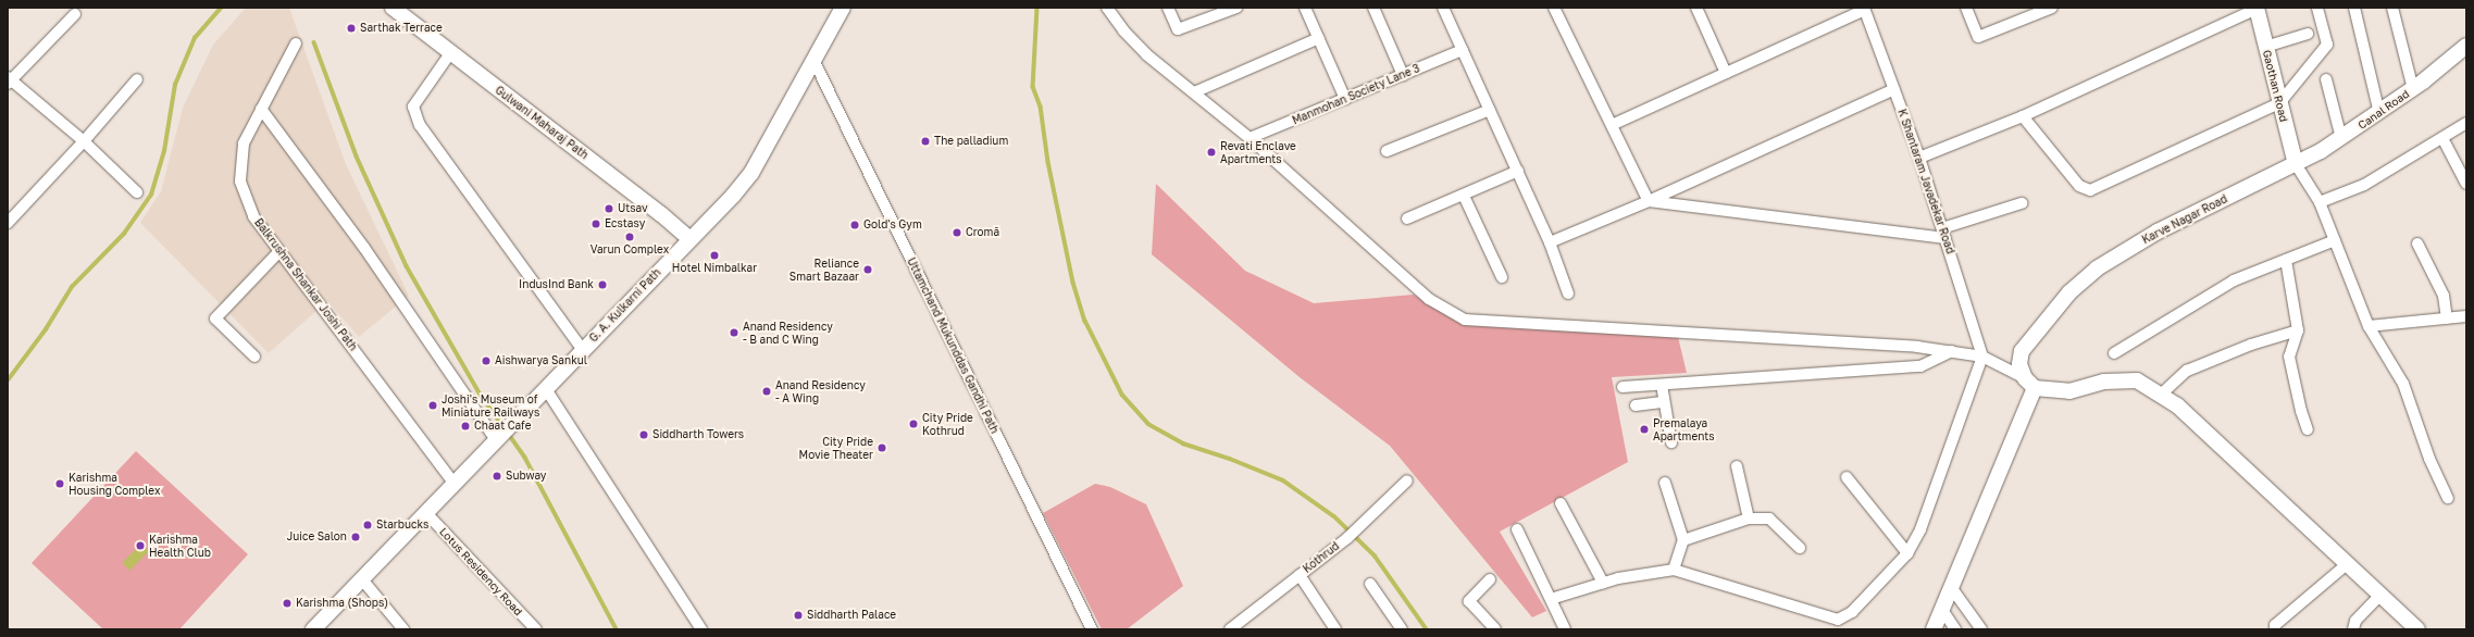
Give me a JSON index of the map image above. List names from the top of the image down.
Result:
{
  "streets": {
    "street": [
      "Gaothan Road",
      "Manmohan Society Lane 3",
      "Canal Road",
      "Gulwani Maharaj Path",
      "K Shantaram Javadekar Road",
      "Karve Nagar Road",
      "Balkrushna Shankar Joshi Path",
      "G. A. Kulkarni Path",
      "Uttamchand Mukunddas Gandhi Path",
      "Kothrud",
      "Lotus Residency Road"
    ]
  },
  "crossings": [
    ["Gaothan Road", "Canal Road"],
    ["Gaothan Road", "Karve Nagar Road"],
    ["Canal Road", "Karve Nagar Road"],
    ["Gulwani Maharaj Path", "G. A. Kulkarni Path"],
    ["Balkrushna Shankar Joshi Path", "G. A. Kulkarni Path"],
    ["G. A. Kulkarni Path", "Uttamchand Mukunddas Gandhi Path"],
    ["G. A. Kulkarni Path", "Lotus Residency Road"]
  ],
  "places": [
    "Sarthak Terrace",
    "The palladium",
    "Revati Enclave Apartments",
    "Utsav",
    "Ecstasy",
    "Gold's Gym",
    "Cromā",
    "Varun Complex",
    "Hotel Nimbalkar",
    "Reliance Smart Bazaar",
    "IndusInd Bank",
    "Anand Residency - B and C Wing",
    "Aishwarya Sankul",
    "Anand Residency - A Wing",
    "Joshi's Museum of Miniature Railways",
    "City Pride Kothrud",
    "Chaat Cafe",
    "Premalaya Apartments",
    "Siddharth Towers",
    "City Pride Movie Theater",
    "Subway",
    "Karishma Housing Complex",
    "Starbucks",
    "Juice Salon",
    "Karishma Health Club",
    "Karishma (Shops)",
    "Siddharth Palace"
  ]
}
